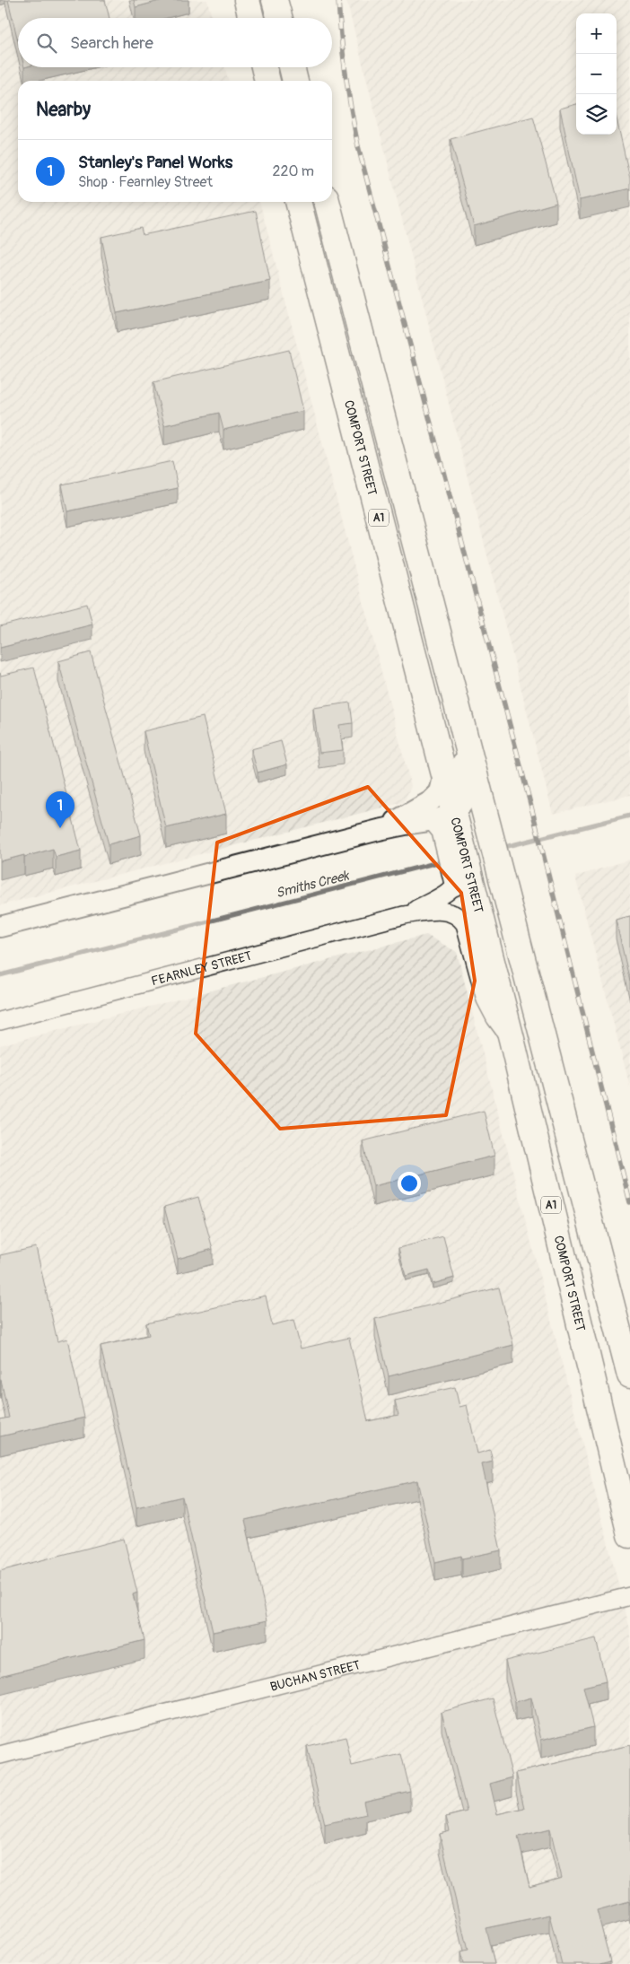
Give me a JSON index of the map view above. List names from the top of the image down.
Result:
{
  "streets": {
    "highway": ["COMPORT STREET", "A1"],
    "street": ["FEARNLEY STREET", "BUCHAN STREET"]
  },
  "crossings": [
    ["COMPORT STREET", "FEARNLEY STREET"]
  ],
  "water": ["Smiths Creek"],
  "page": {
    "map_buttons": ["+", "−"],
    "search": "Search here",
    "heading": "Nearby",
    "list": [
      {
        "mark": "1",
        "name": "Stanley's Panel Works",
        "note": "Shop · Fearnley Street",
        "value": "220 m"
      }
    ],
    "pins": "1"
  }
}
